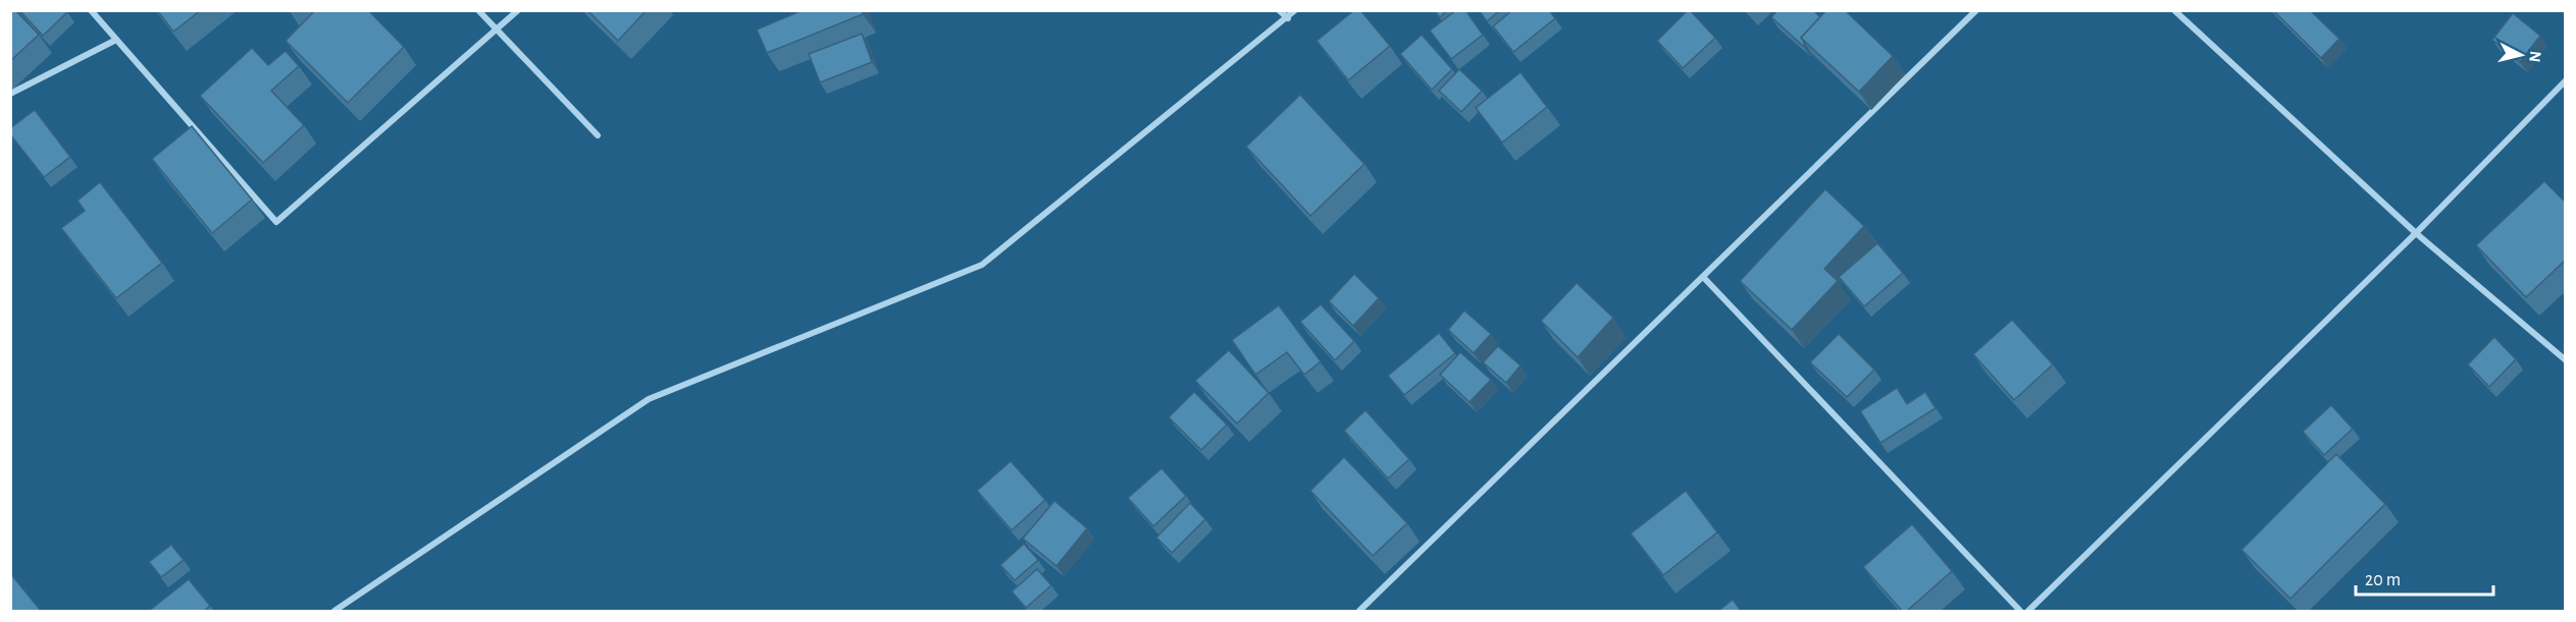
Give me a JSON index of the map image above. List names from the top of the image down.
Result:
{
  "scale_bar": "20 m",
  "north": "right"
}
